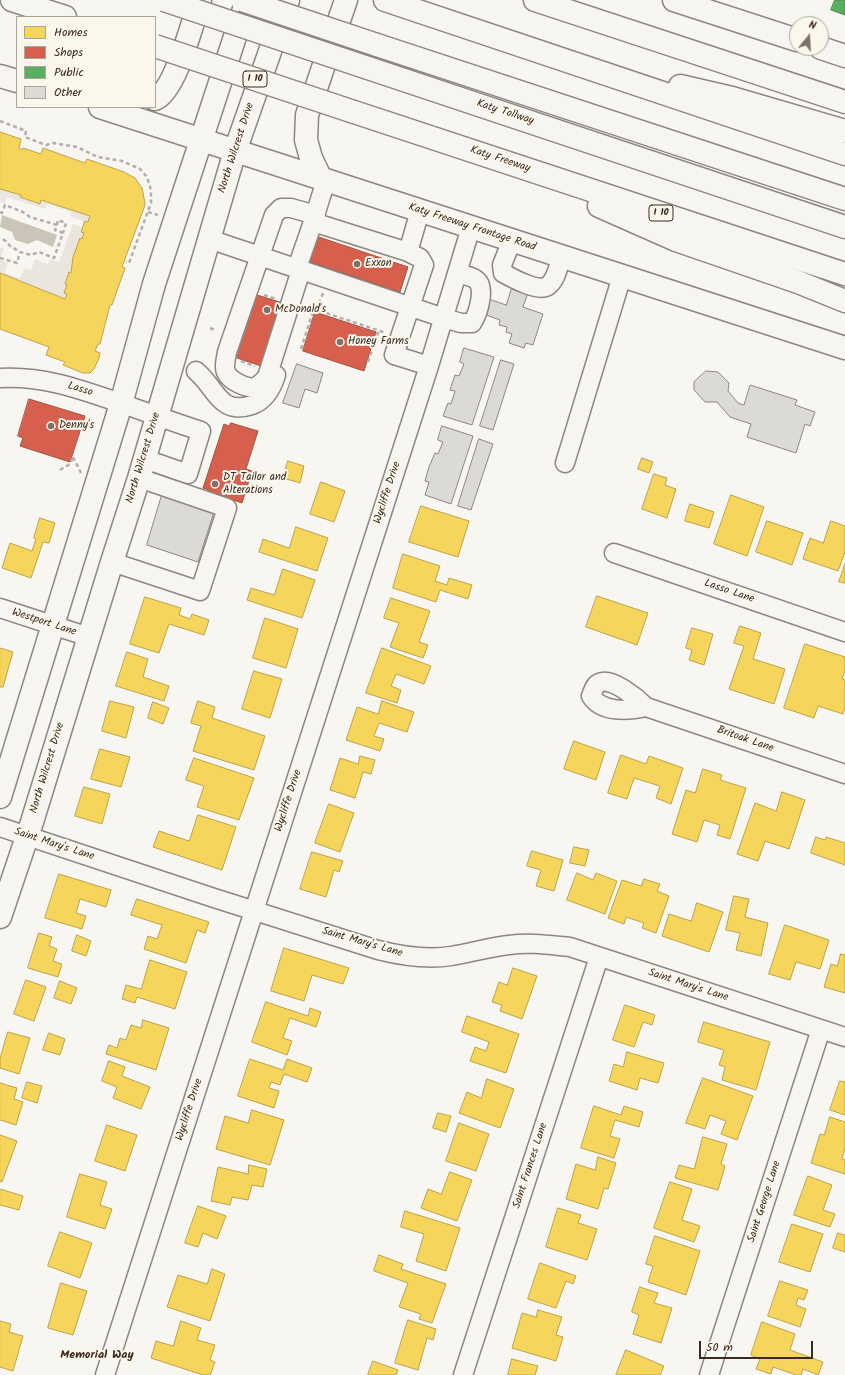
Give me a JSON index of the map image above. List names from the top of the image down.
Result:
{
  "streets": {
    "main road": [
      "I 10",
      "Katy Tollway",
      "North Wilcrest Drive",
      "Katy Freeway",
      "Katy Freeway Frontage Road"
    ],
    "street": [
      "Lasso",
      "Wycliffe Drive",
      "Lasso Lane",
      "Westport Lane",
      "Britoak Lane",
      "Saint Mary's Lane",
      "Saint Frances Lane",
      "Saint George Lane"
    ]
  },
  "crossings": [
    ["North Wilcrest Drive", "Katy Freeway Frontage Road"],
    ["North Wilcrest Drive", "Lasso"],
    ["North Wilcrest Drive", "Westport Lane"],
    ["North Wilcrest Drive", "Saint Mary's Lane"],
    ["Katy Freeway Frontage Road", "Wycliffe Drive"],
    ["Wycliffe Drive", "Saint Mary's Lane"],
    ["Saint Mary's Lane", "Saint Frances Lane"],
    ["Saint Mary's Lane", "Saint George Lane"]
  ],
  "districts": ["Memorial Way"],
  "places": [
    "Exxon",
    "McDonald's",
    "Honey Farms",
    "Denny's",
    "DT Tailor and Alterations"
  ],
  "legend": [
    "Homes",
    "Shops",
    "Public",
    "Other"
  ],
  "scale_bar": "50 m",
  "north": "top"
}
